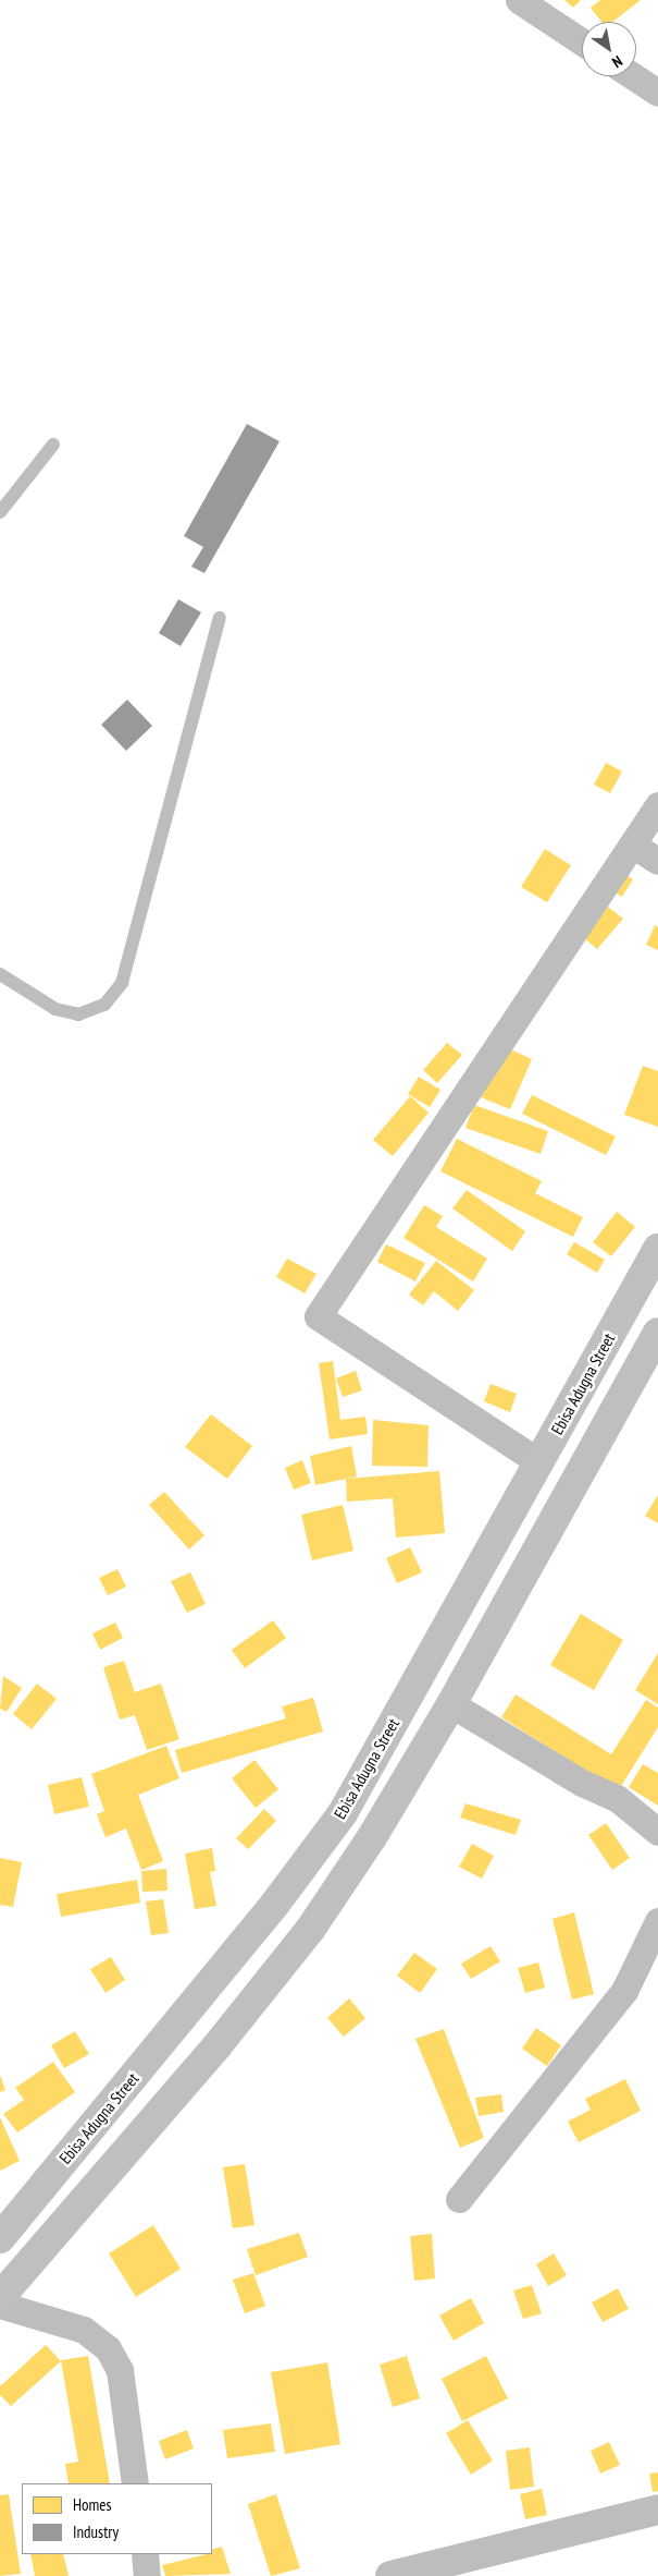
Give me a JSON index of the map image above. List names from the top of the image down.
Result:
{
  "streets": {
    "main road": ["Ebisa Adugna Street"]
  },
  "legend": ["Homes", "Industry"],
  "north": "bottom right"
}
